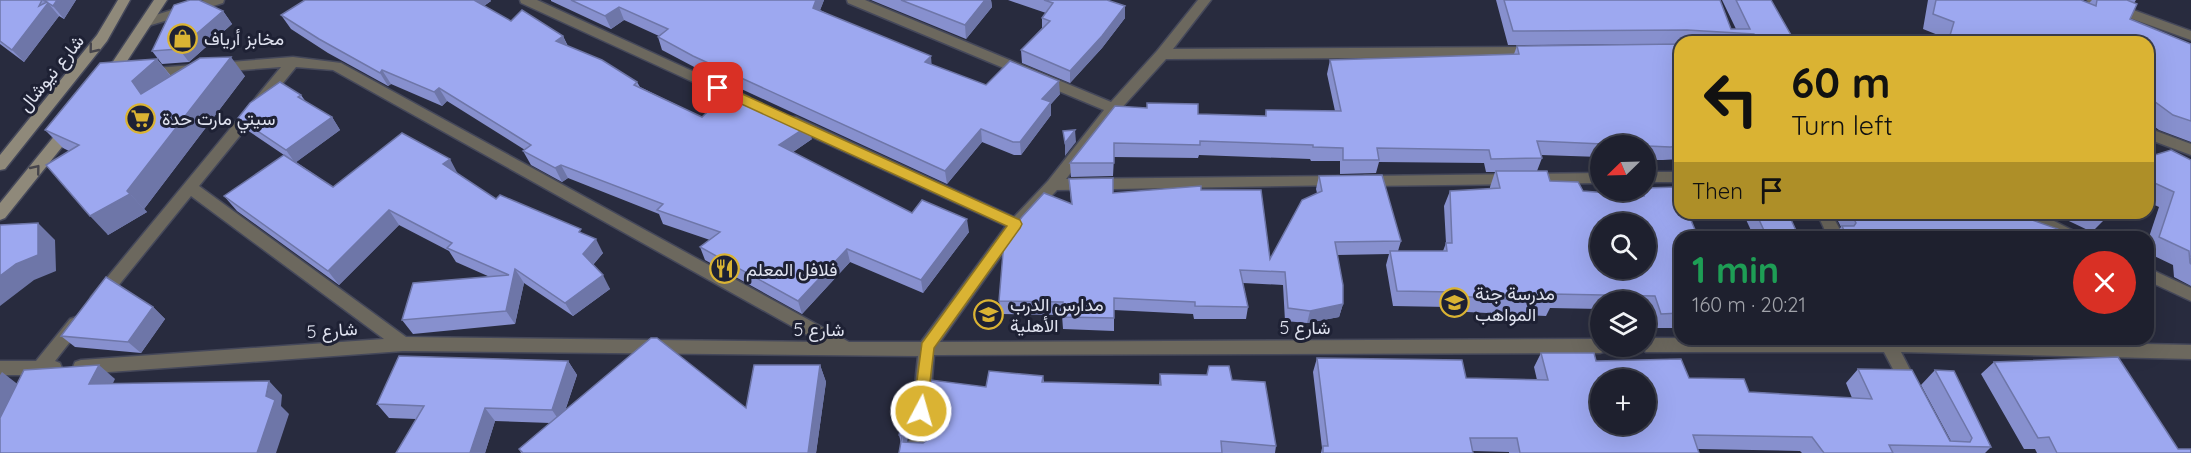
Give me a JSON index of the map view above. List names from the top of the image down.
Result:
{
  "streets": {
    "main road": ["شارع نيوشال"],
    "street": ["شارع 5"]
  },
  "places": {
    "shop": ["مخابز أرياف"],
    "supermarket": ["سيتي مارت حدة"],
    "restaurant": ["فلافل المعلم"],
    "school or university": ["مدرسة جنة المواهب", "مدارس الدرب الأهلية"]
  },
  "north": "bottom left",
  "page": {
    "turn": ["60 m", "Turn left"],
    "map_buttons": "+",
    "then": "Then",
    "heading": ["1 min", "160 m · 20:21"]
  }
}
